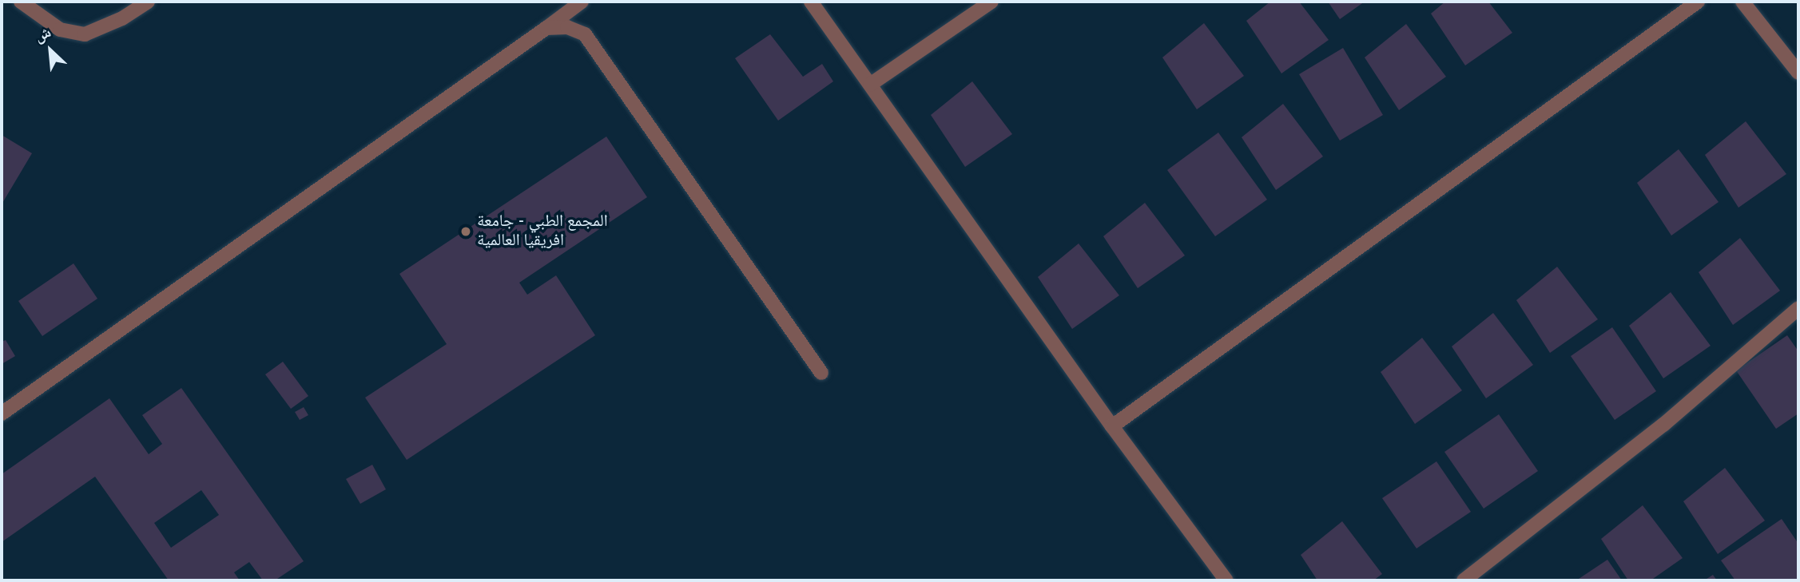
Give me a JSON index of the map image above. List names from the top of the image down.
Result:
{
  "places": ["المجمع الطبي - جامعة افريقيا العالمية"],
  "north": "top left"
}
